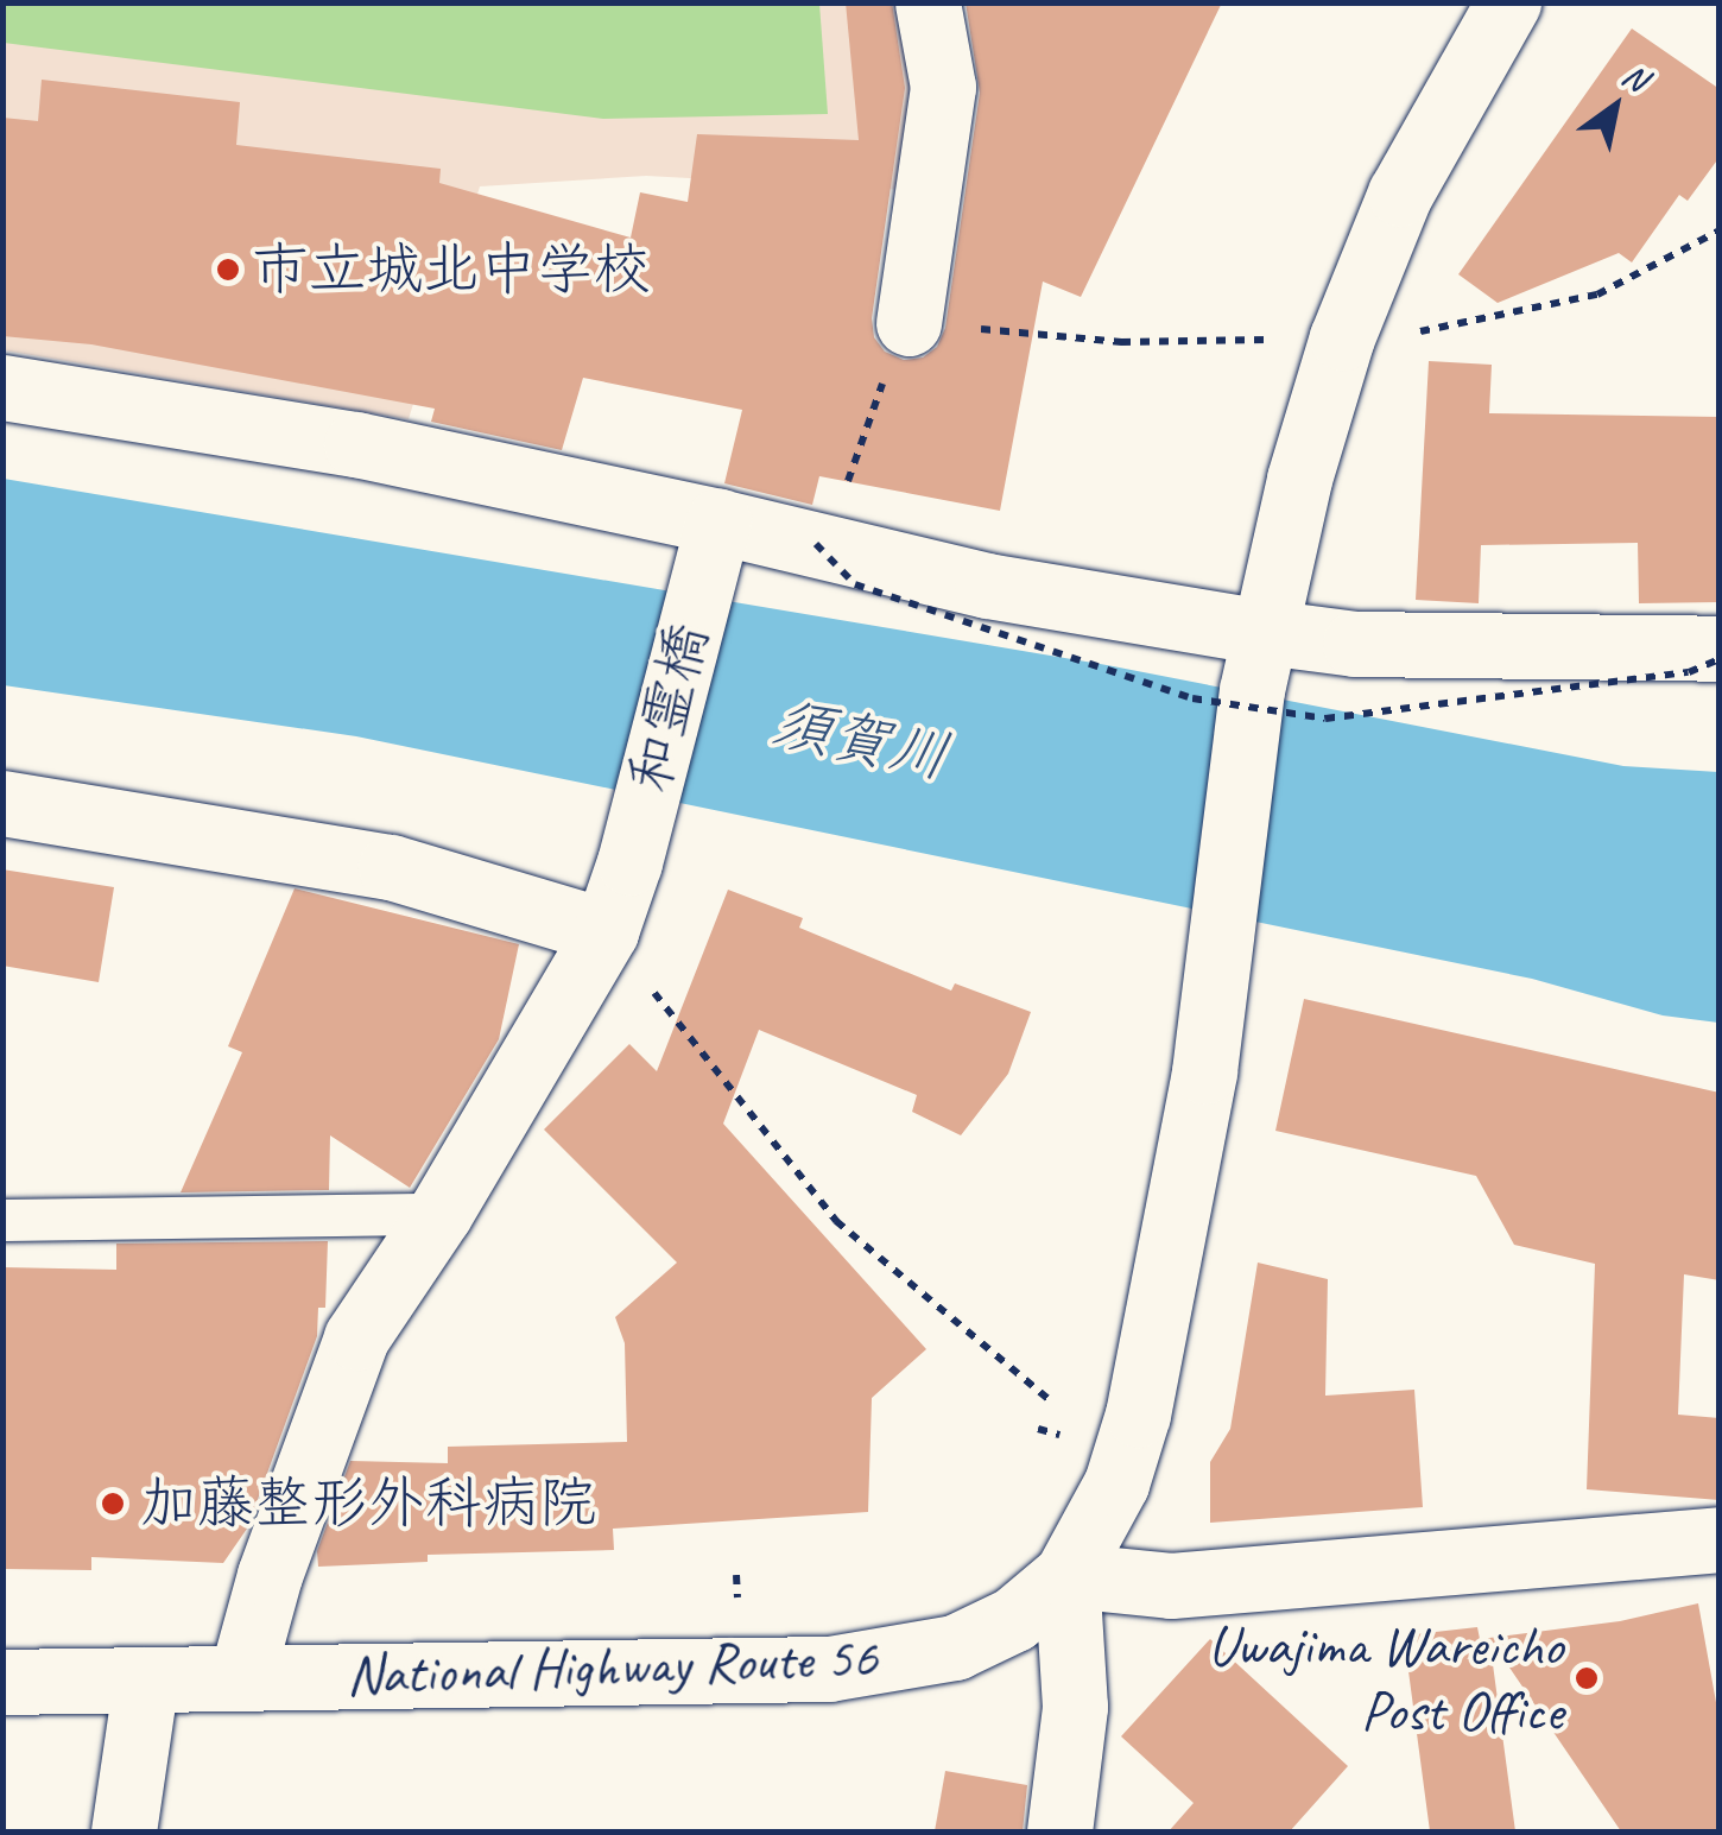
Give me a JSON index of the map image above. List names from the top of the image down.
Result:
{
  "streets": {
    "main road": ["和霊橋", "National Highway Route 56"]
  },
  "crossings": [
    ["和霊橋", "National Highway Route 56"]
  ],
  "water": ["須賀川"],
  "places": ["市立城北中学校", "加藤整形外科病院", "Uwajima Wareicho Post Office"],
  "north": "top right"
}
